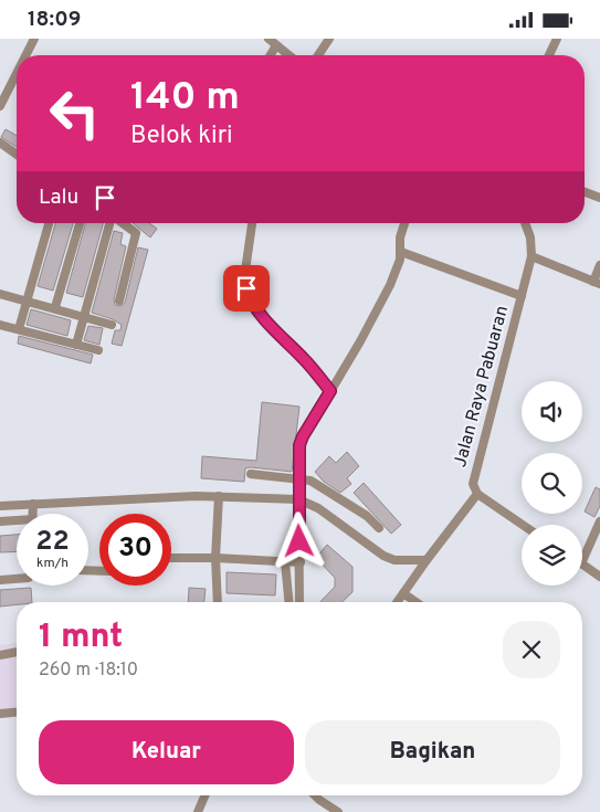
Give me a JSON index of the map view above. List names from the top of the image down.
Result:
{
  "streets": {
    "street": ["Jalan Raya Pabuaran"]
  },
  "page": {
    "status": "18:09",
    "turn": ["140 m", "Belok kiri"],
    "then": "Lalu",
    "speed": "22 km/h",
    "limit": "30",
    "heading": ["1 mnt", "260 m · 18:10"],
    "buttons": ["Keluar", "Bagikan"]
  }
}
